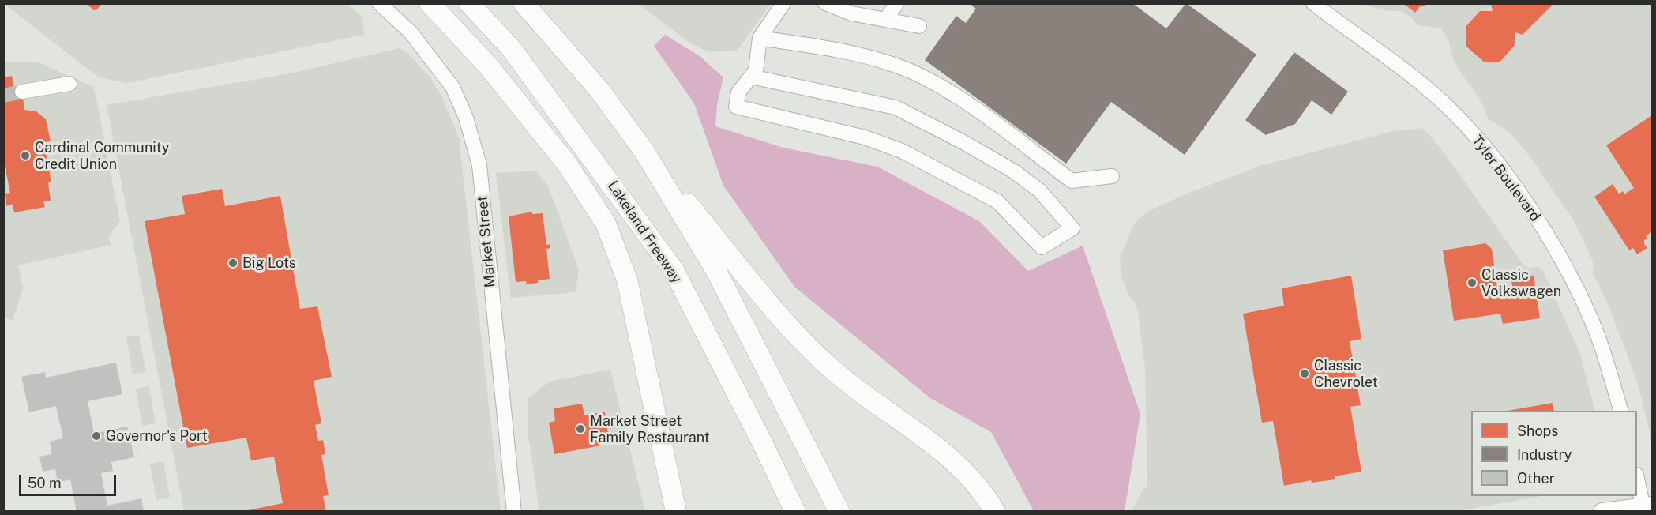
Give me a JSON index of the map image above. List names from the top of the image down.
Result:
{
  "streets": {
    "highway": ["Lakeland Freeway"],
    "street": ["Tyler Boulevard", "Market Street"]
  },
  "places": [
    "Cardinal Community Credit Union",
    "Big Lots",
    "Classic Volkswagen",
    "Classic Chevrolet",
    "Market Street Family Restaurant",
    "Governor's Port"
  ],
  "legend": ["Shops", "Industry", "Other"],
  "scale_bar": "50 m"
}
